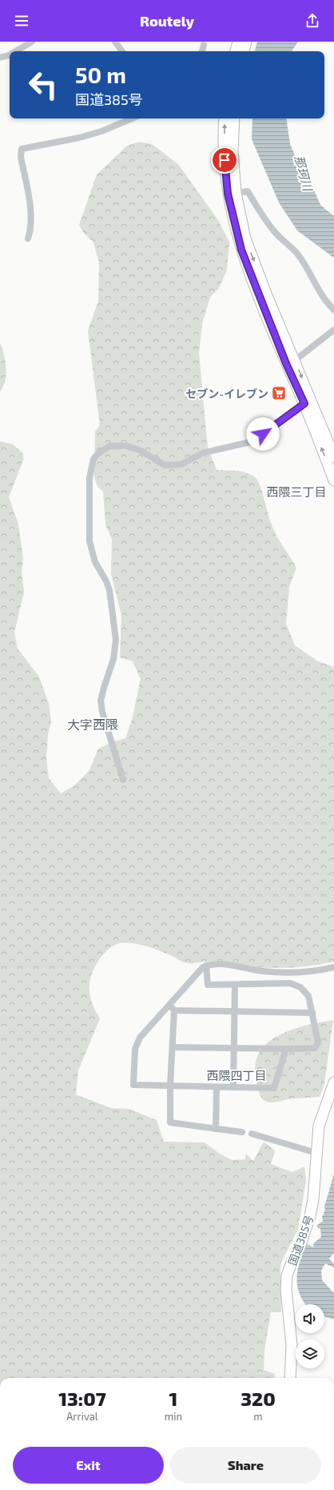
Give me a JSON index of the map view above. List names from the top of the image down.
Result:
{
  "streets": {
    "highway": ["国道385号"]
  },
  "districts": ["西隈三丁目", "大字西隈", "西隈四丁目"],
  "water": ["那珂川"],
  "places": {
    "supermarket": ["セブン-イレブン"]
  },
  "page": {
    "header": "Routely",
    "turn": ["50 m", "国道385号"],
    "eta": [
      "13:07",
      "Arrival",
      "1",
      "min",
      "320",
      "m"
    ],
    "buttons": ["Exit", "Share"]
  }
}
